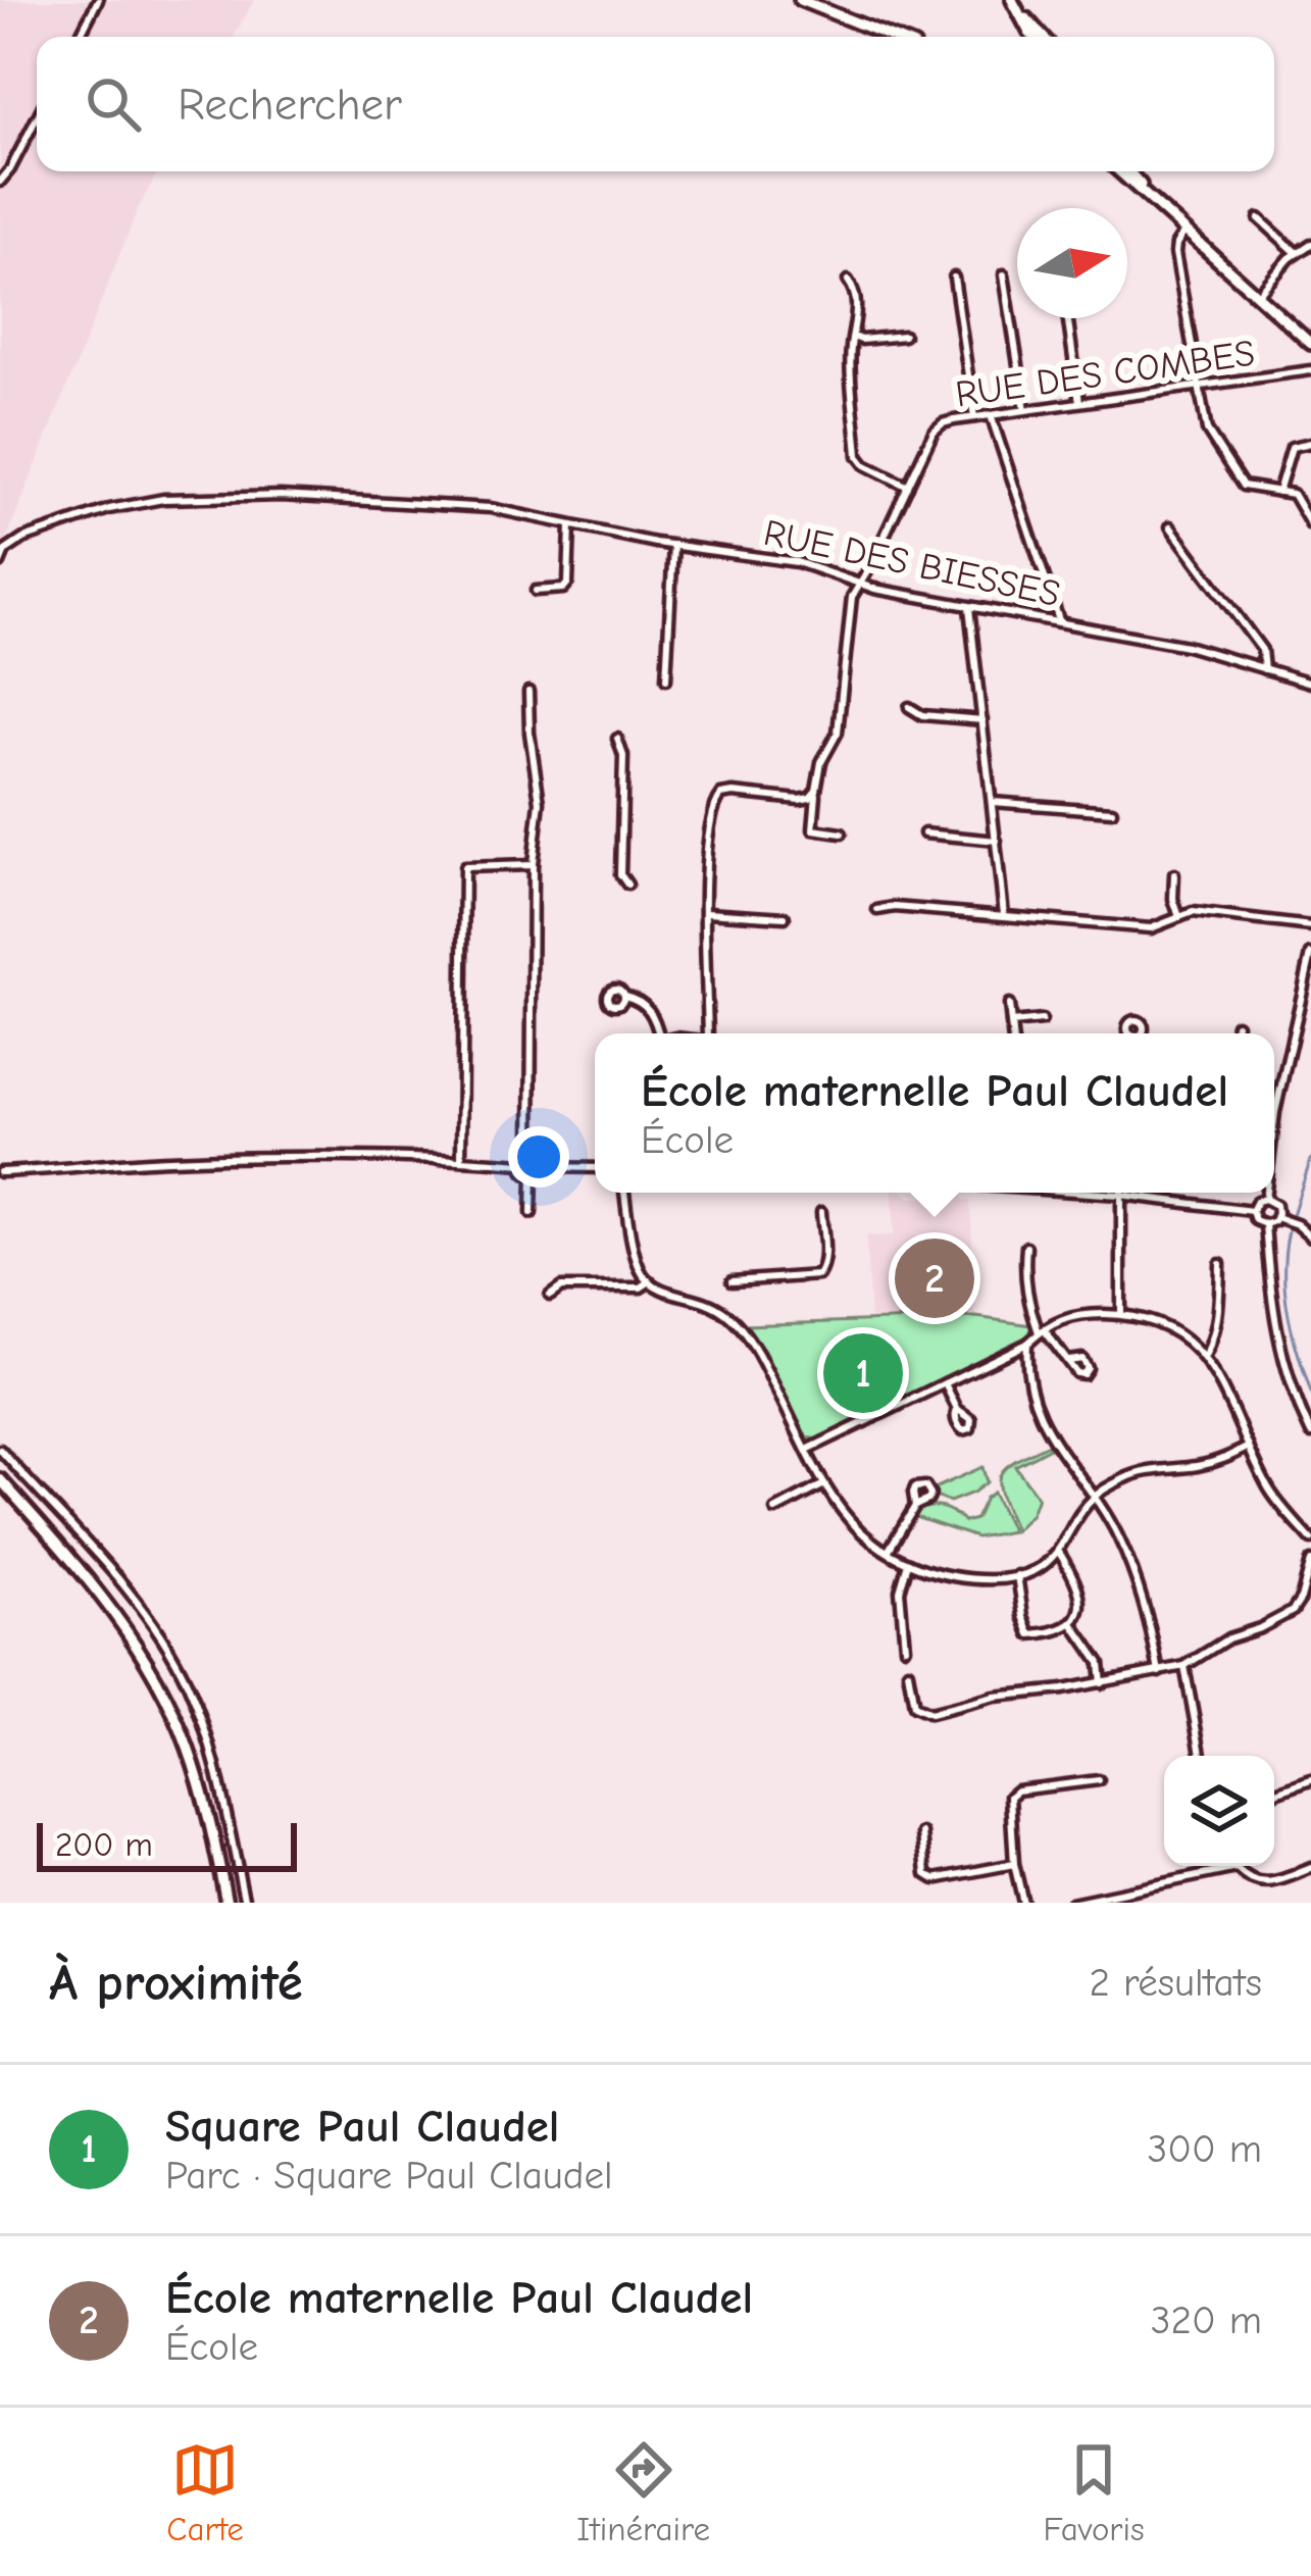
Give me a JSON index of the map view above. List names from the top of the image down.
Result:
{
  "streets": {
    "street": ["RUE DES COMBES", "RUE DES BIESSES"]
  },
  "crossings": [
    ["RUE DES COMBES", "RUE DES BIESSES"]
  ],
  "scale_bar": "200 m",
  "north": "right",
  "page": {
    "search": "Rechercher",
    "popup": ["École maternelle Paul Claudel", "École"],
    "pins": ["2", "1"],
    "scale": "200 m",
    "heading": ["À proximité", "2 résultats"],
    "list": [
      {
        "mark": "1",
        "name": "Square Paul Claudel",
        "note": "Parc · Square Paul Claudel",
        "value": "300 m"
      },
      {
        "mark": "2",
        "name": "École maternelle Paul Claudel",
        "note": "École",
        "value": "320 m"
      }
    ],
    "nav": ["Carte", "Itinéraire", "Favoris"]
  }
}
